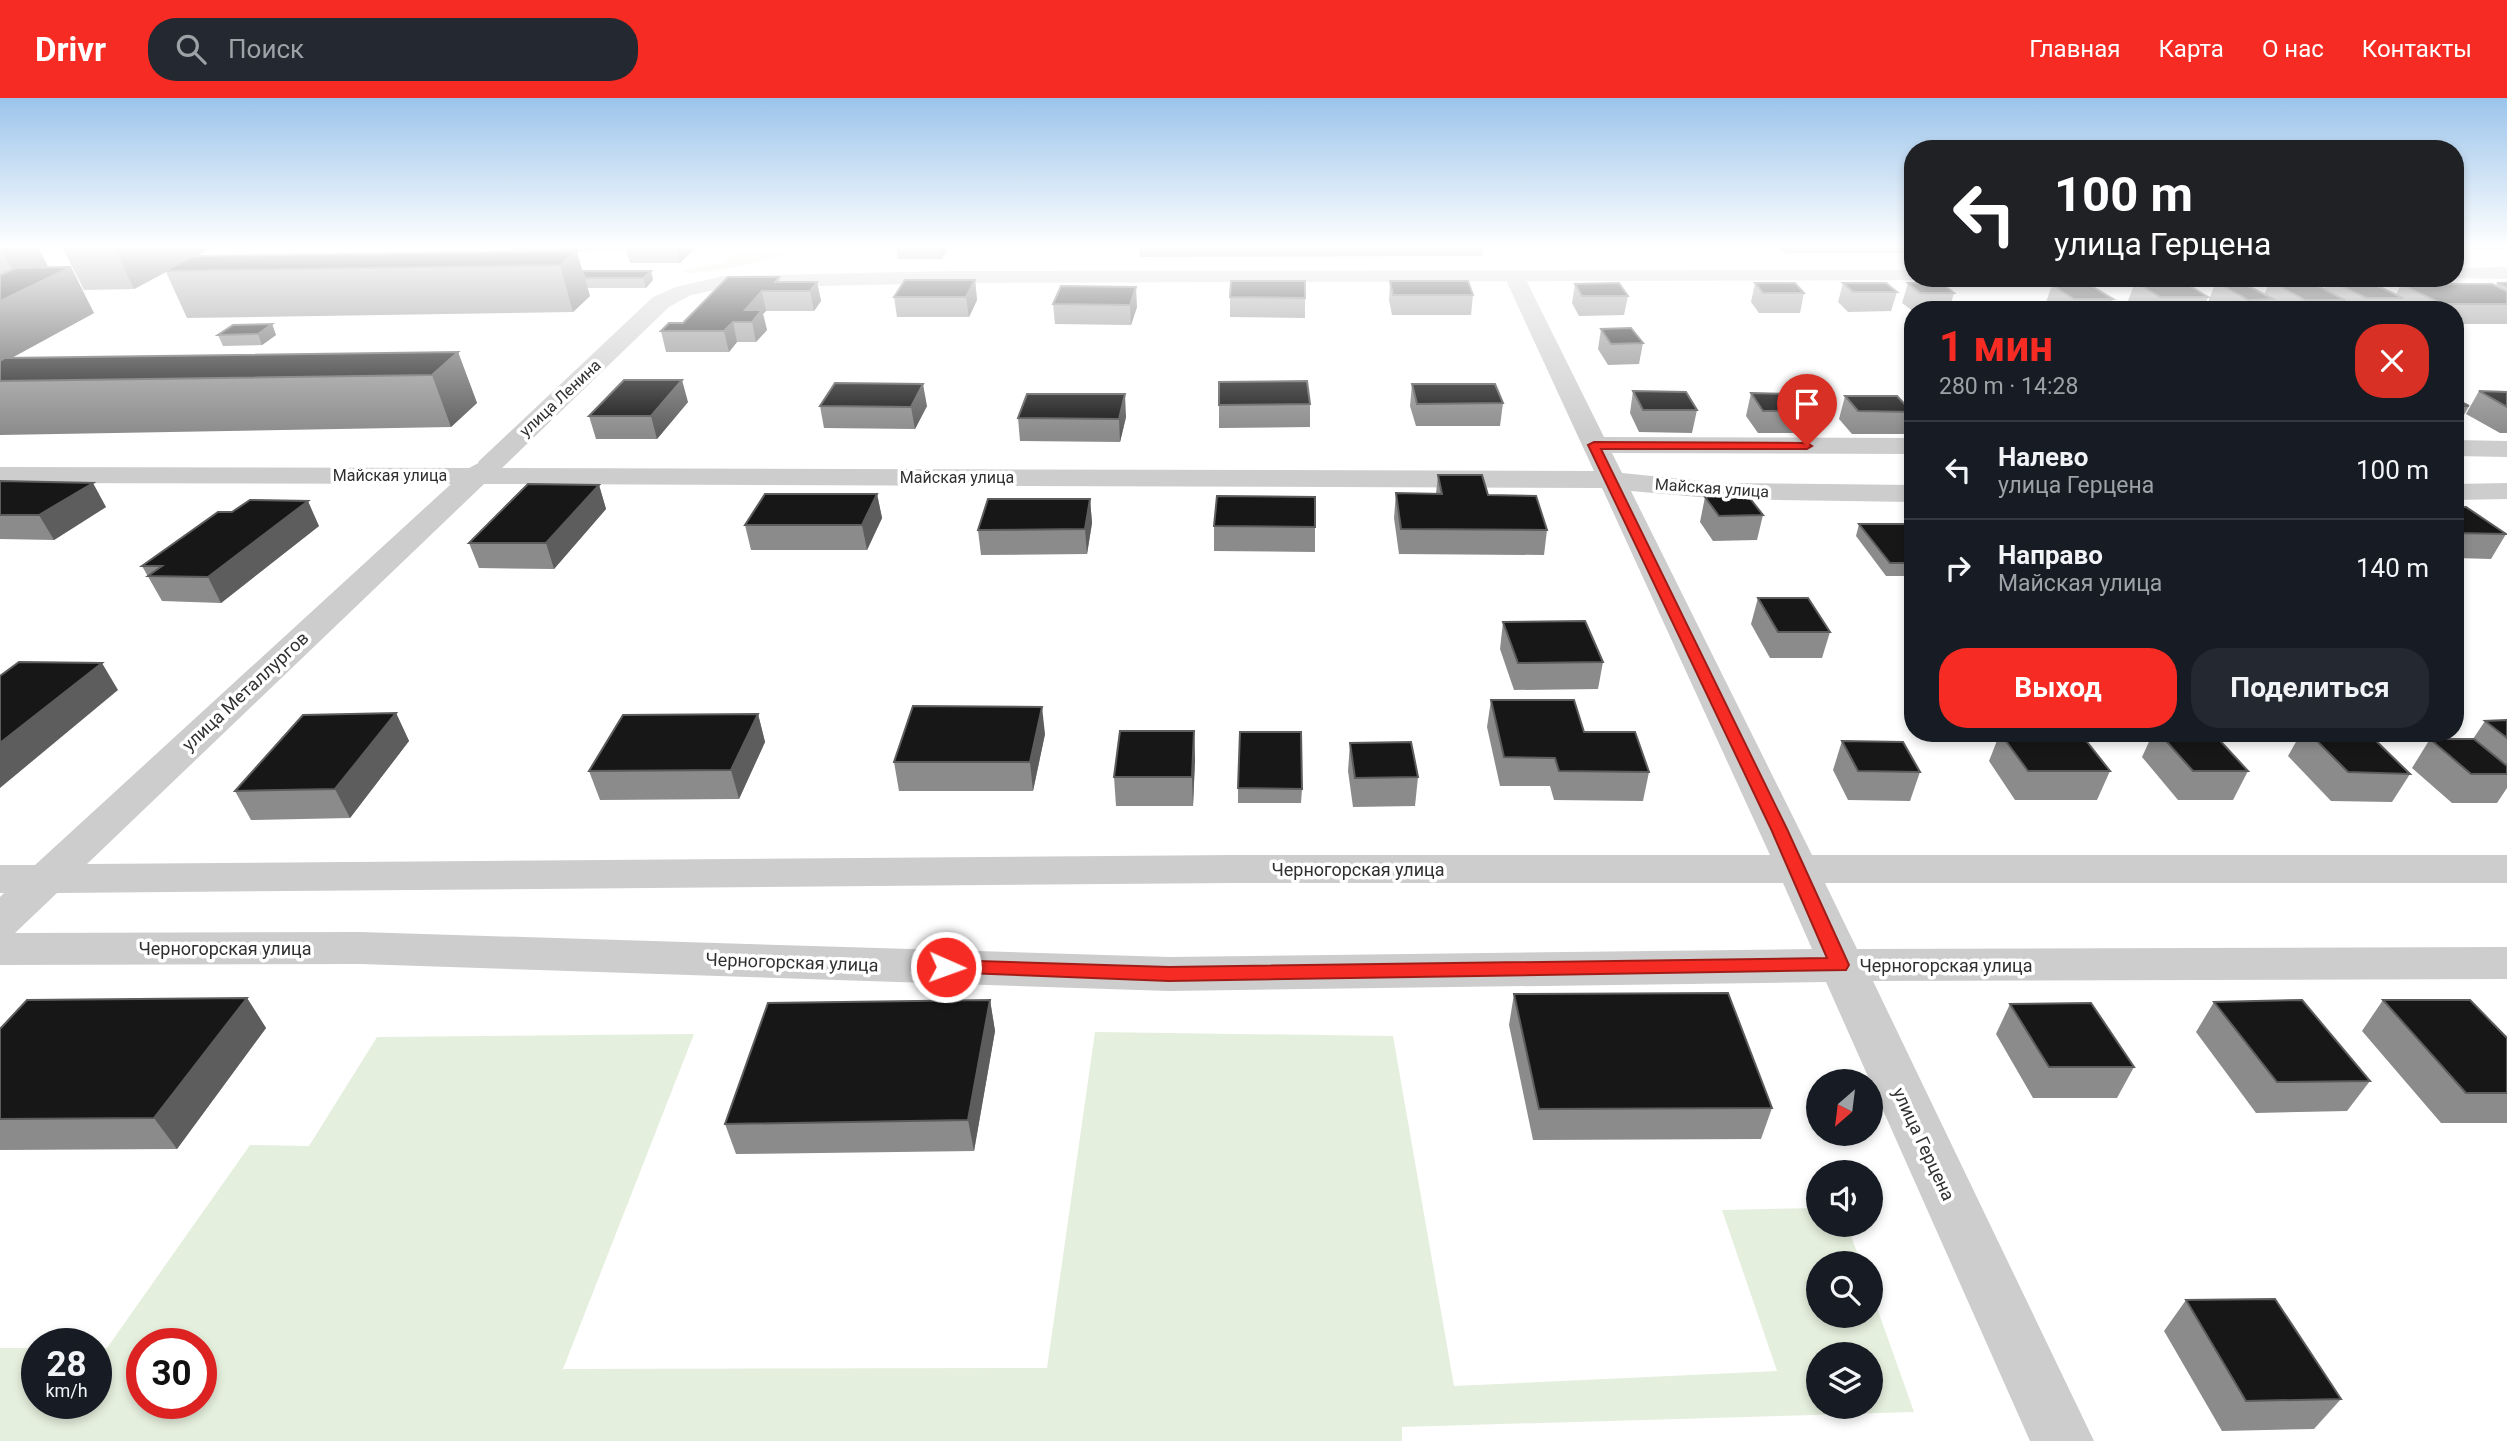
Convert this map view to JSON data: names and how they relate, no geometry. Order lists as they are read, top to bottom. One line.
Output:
{"streets":{"street":["улица Ленина","Майская улица","улица Металлургов","Черногорская улица","улица Герцена"]},"crossings":[["улица Ленина","Майская улица"],["улица Ленина","улица Металлургов"],["Майская улица","улица Металлургов"],["Майская улица","улица Герцена"],["улица Металлургов","Черногорская улица"],["Черногорская улица","улица Герцена"]],"north":"bottom left","page":{"header":"Drivr","search":"Поиск","nav":["Главная","Карта","О нас","Контакты"],"turn":["100 m","улица Герцена"],"heading":["1 мин","280 m · 14:28"],"list":[{"name":"Налево","note":"улица Герцена","value":"100 m"},{"name":"Направо","note":"Майская улица","value":"140 m"}],"buttons":["Выход","Поделиться"],"speed":"28 km/h","limit":"30"}}
